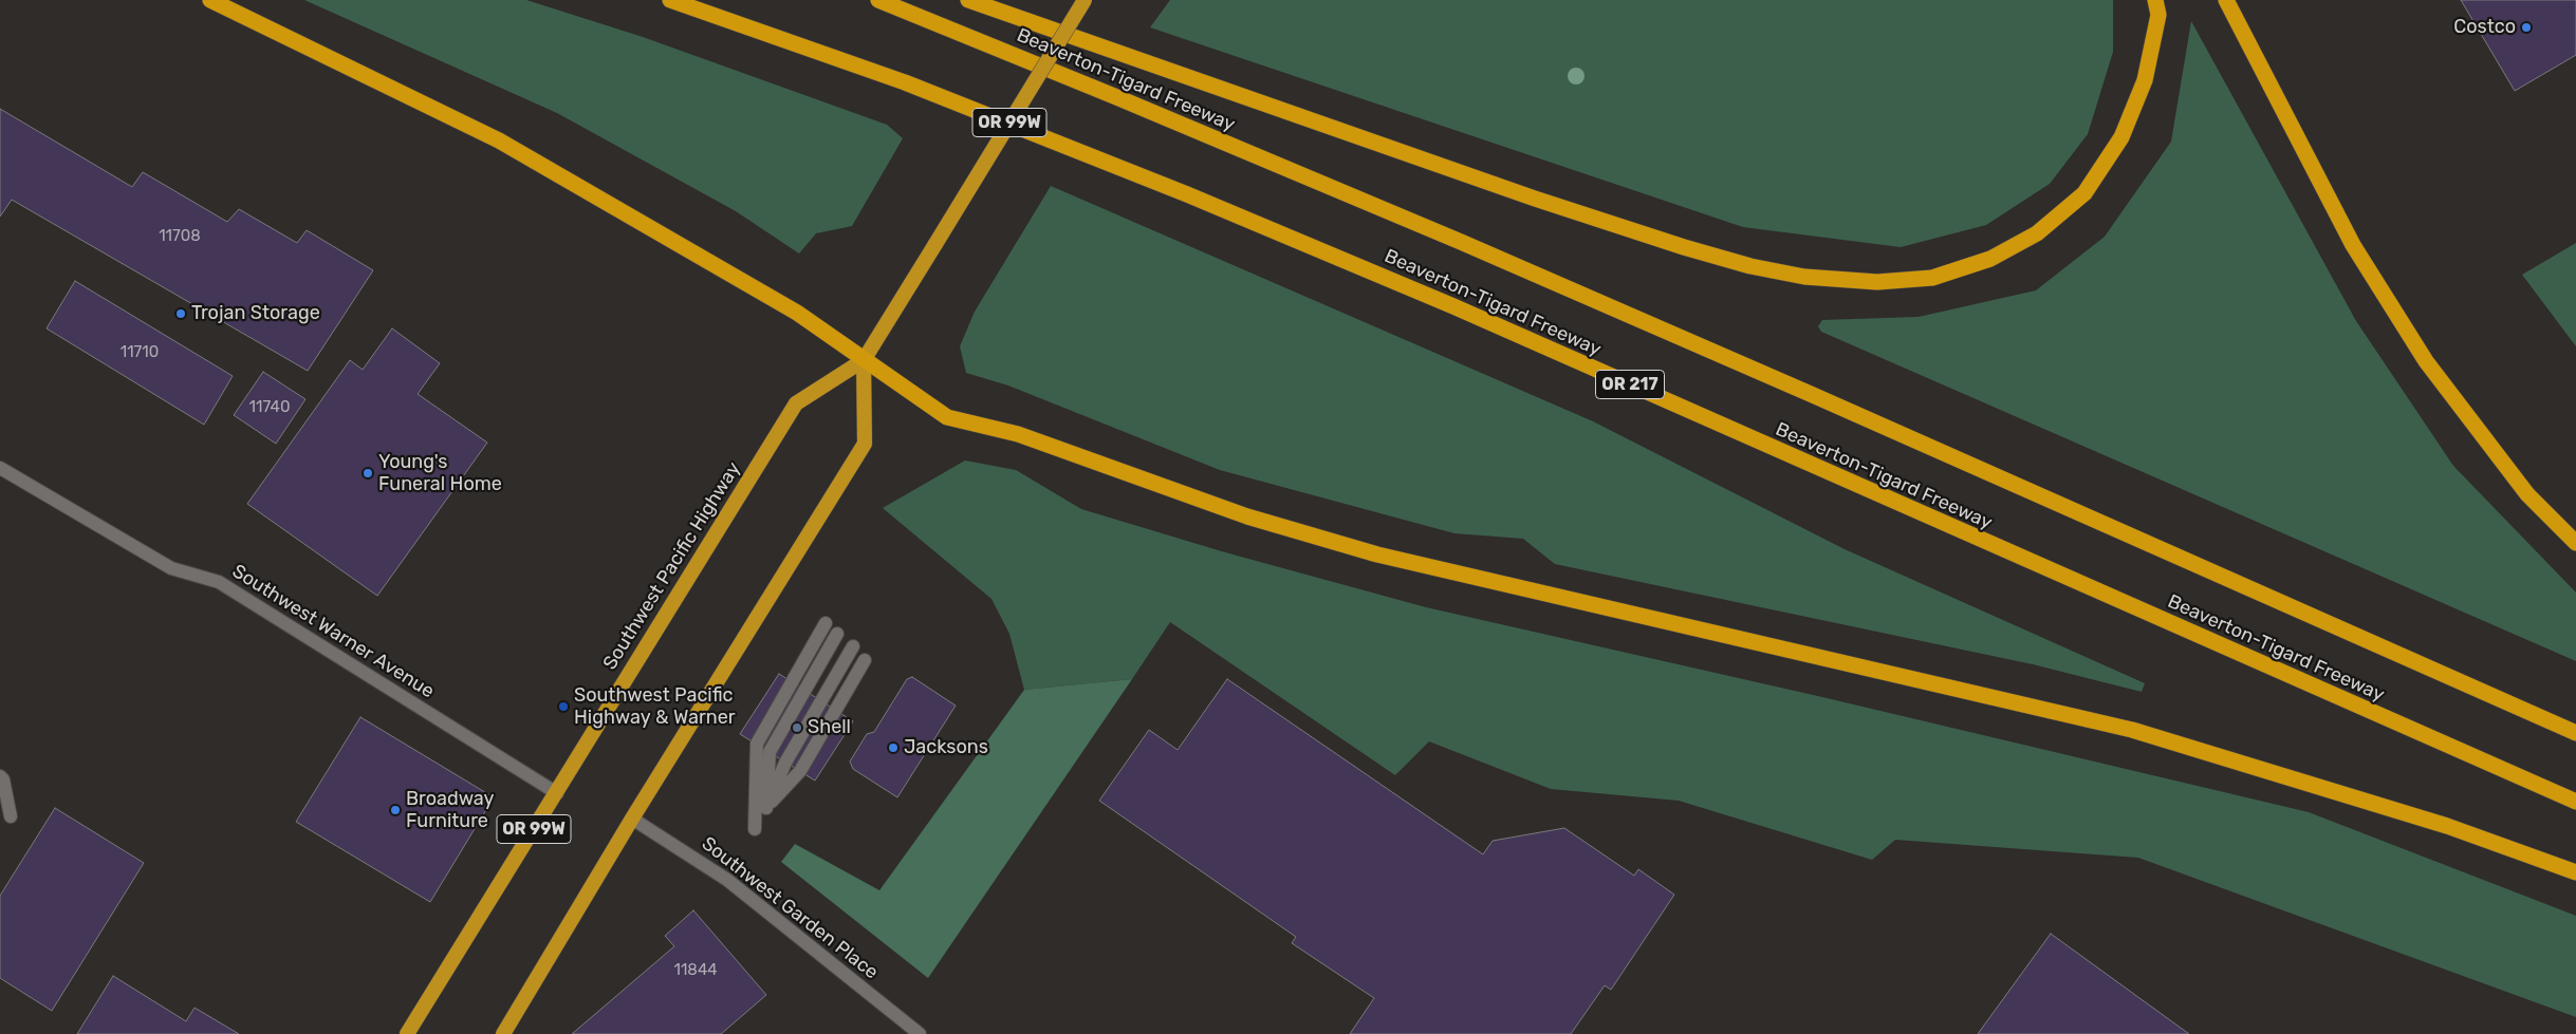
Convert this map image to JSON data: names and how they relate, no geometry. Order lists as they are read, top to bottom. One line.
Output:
{"streets":{"highway":["Beaverton-Tigard Freeway","OR 99W","OR 217","Southwest Pacific Highway"],"street":["Southwest Warner Avenue","Southwest Garden Place"]},"crossings":[["Southwest Pacific Highway","Southwest Warner Avenue"]],"places":["Costco","Trojan Storage","Young's Funeral Home","Southwest Pacific Highway & Warner","Shell","Jacksons","Broadway Furniture"],"house_numbers":["11708","11710","11740","11844"]}
